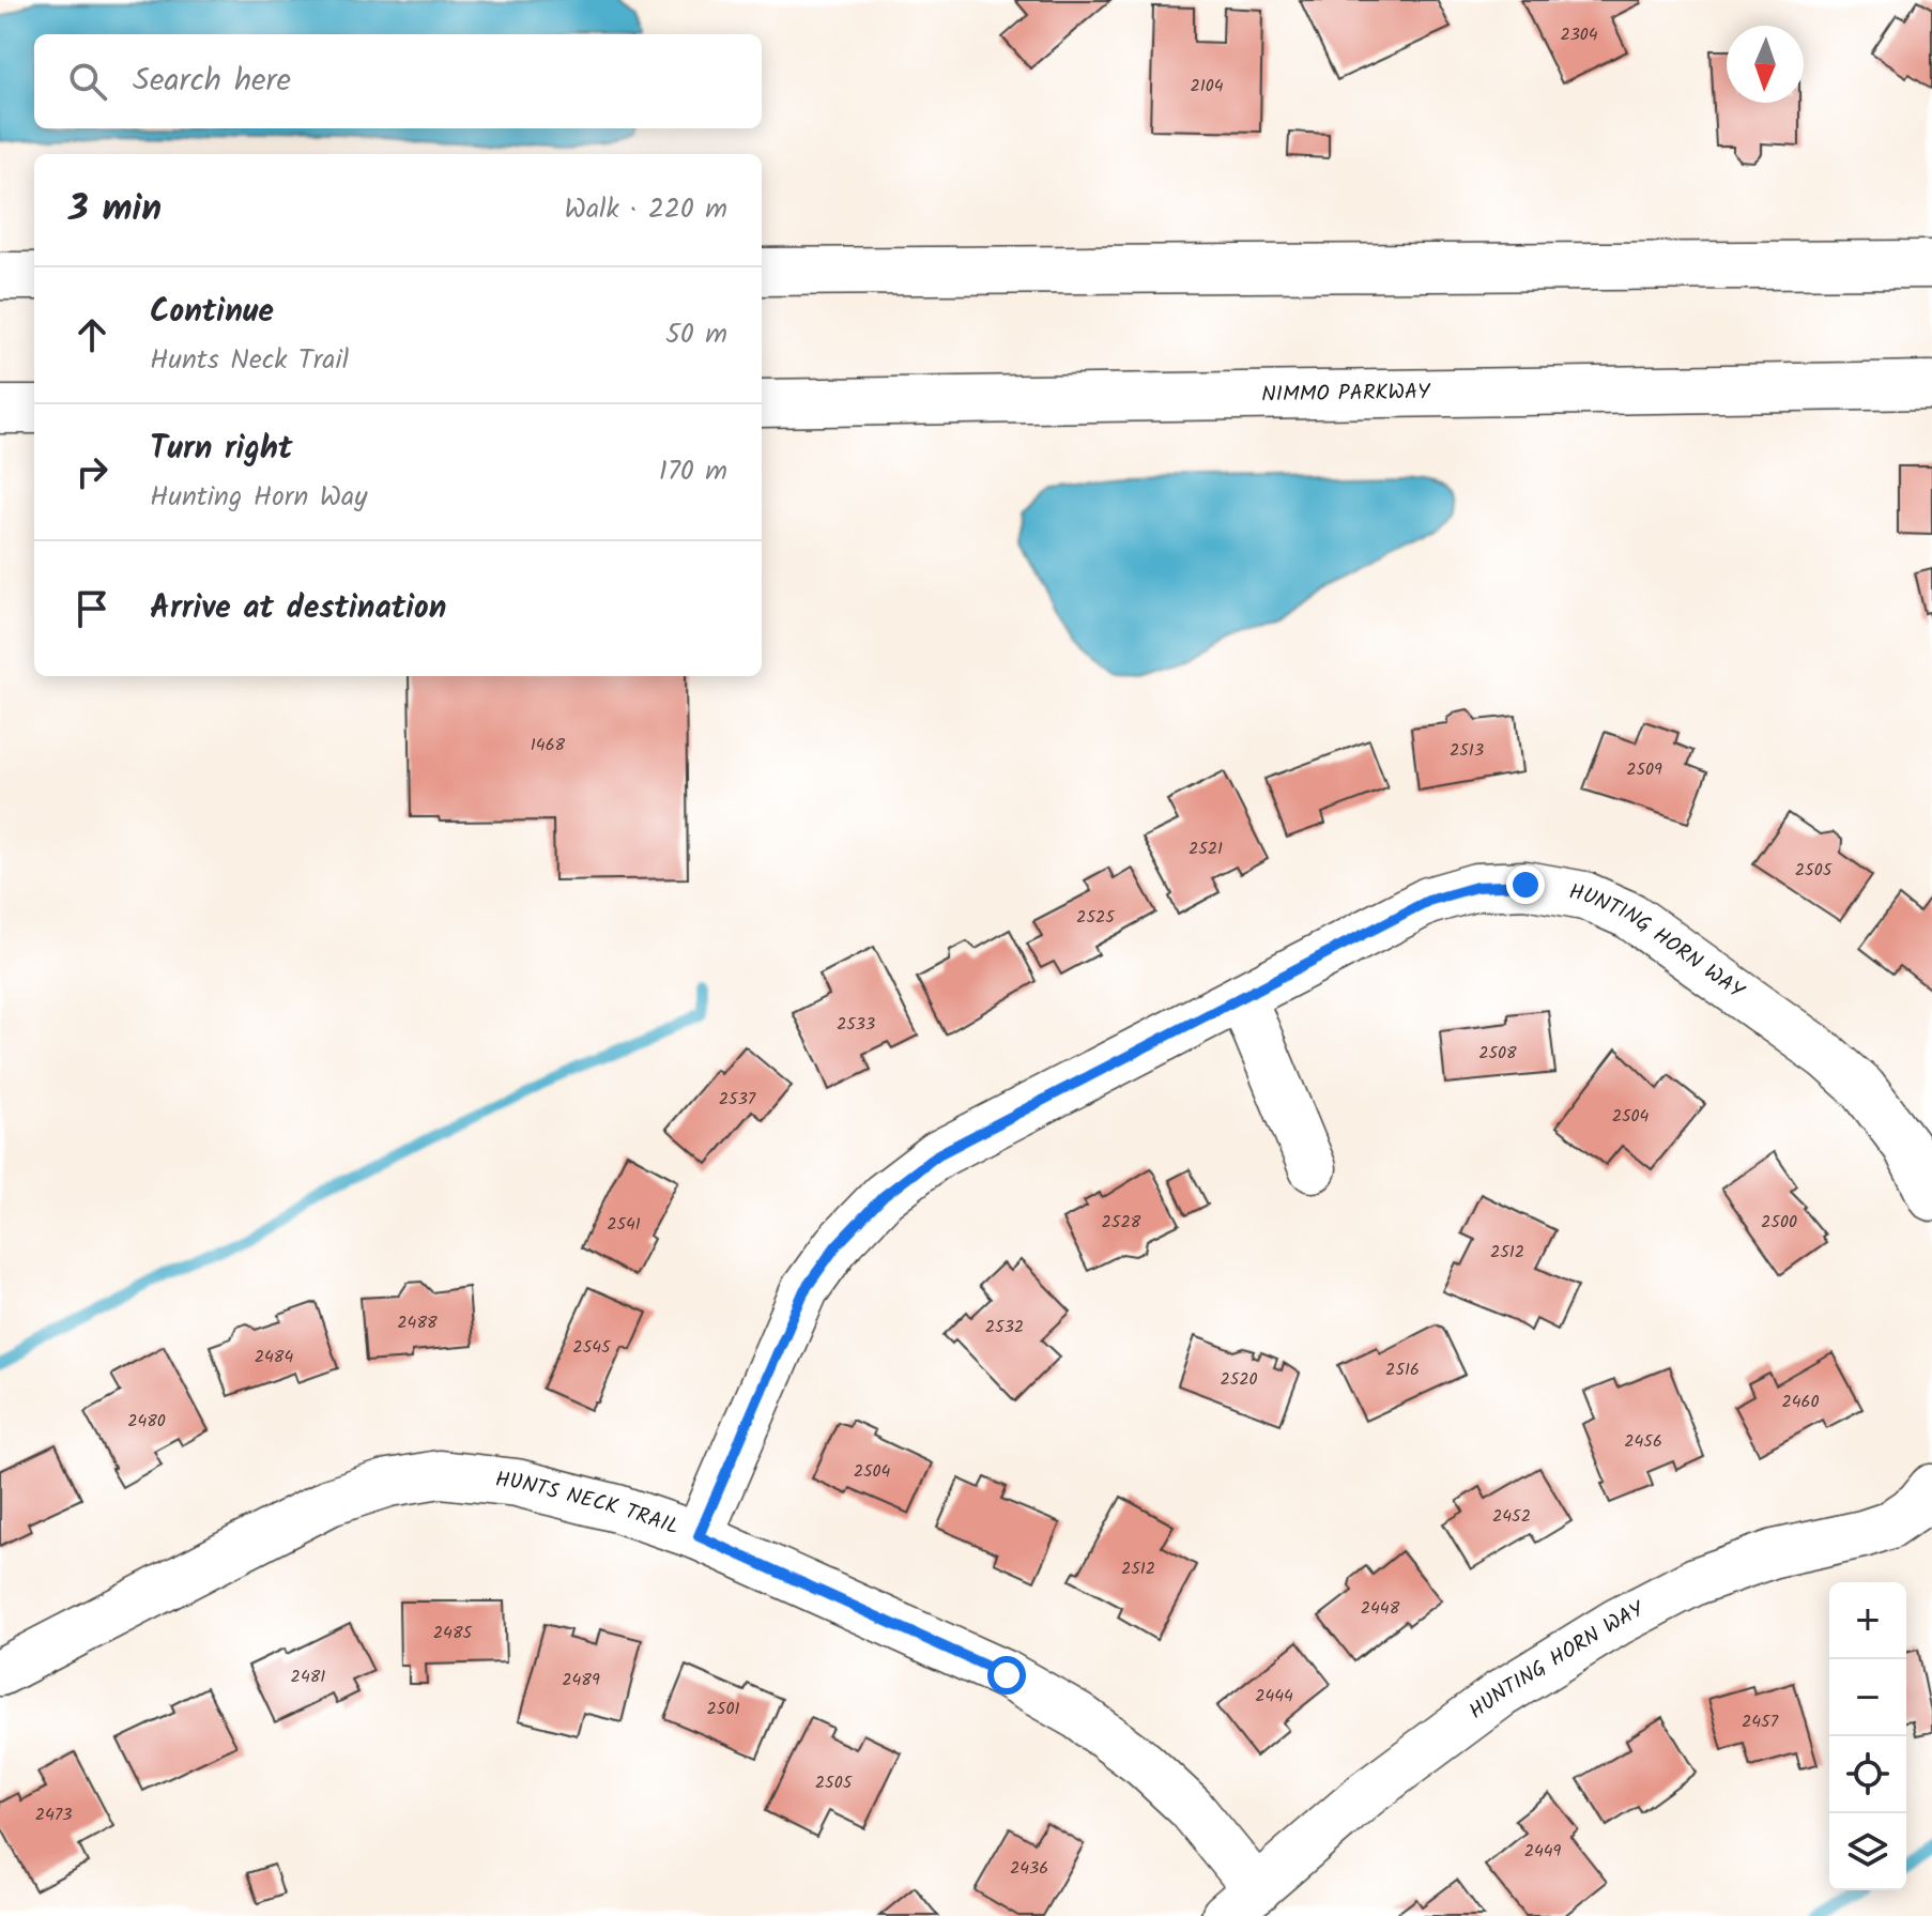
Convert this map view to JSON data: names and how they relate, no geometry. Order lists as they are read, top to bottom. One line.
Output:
{"streets":{"main road":["NIMMO PARKWAY","HUNTING HORN WAY","HUNTS NECK TRAIL"]},"crossings":[["HUNTING HORN WAY","HUNTS NECK TRAIL"]],"house_numbers":["2304","2104","1468","2513","2509","2521","2505","2525","2533","2508","2537","2504","2528","2500","2541","2512","2488","2532","2545","2484","2516","2520","2460","2480","2456","2504","2452","2512","2448","2485","2481","2489","2444","2501","2457","2505","2473","2449","2436"],"north":"bottom","page":{"search":"Search here","heading":["3 min","Walk · 220 m"],"list":[["Continue","Hunts Neck Trail","50 m"],["Turn right","Hunting Horn Way","170 m"],"Arrive at destination"],"map_buttons":["+","−"]}}
